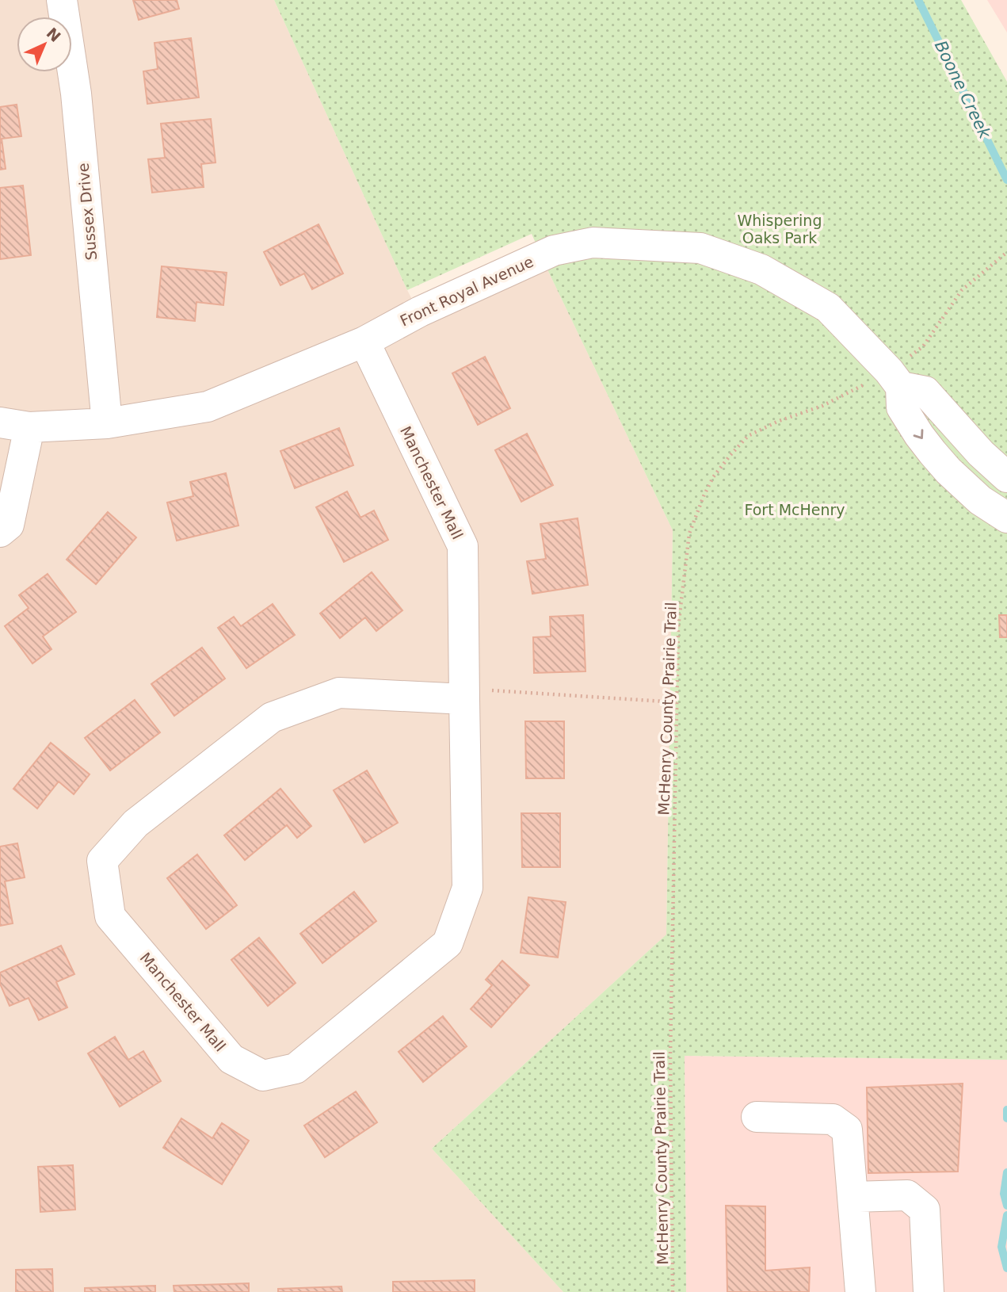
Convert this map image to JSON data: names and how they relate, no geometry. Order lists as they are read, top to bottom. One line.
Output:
{"streets":{"street":["Sussex Drive","Front Royal Avenue","Manchester Mall"],"path":["McHenry County Prairie Trail"]},"crossings":[["Sussex Drive","Front Royal Avenue"],["Front Royal Avenue","Manchester Mall"],["Front Royal Avenue","McHenry County Prairie Trail"]],"water":["Boone Creek"],"parks":["Whispering Oaks Park","Fort McHenry"],"north":"top right"}
